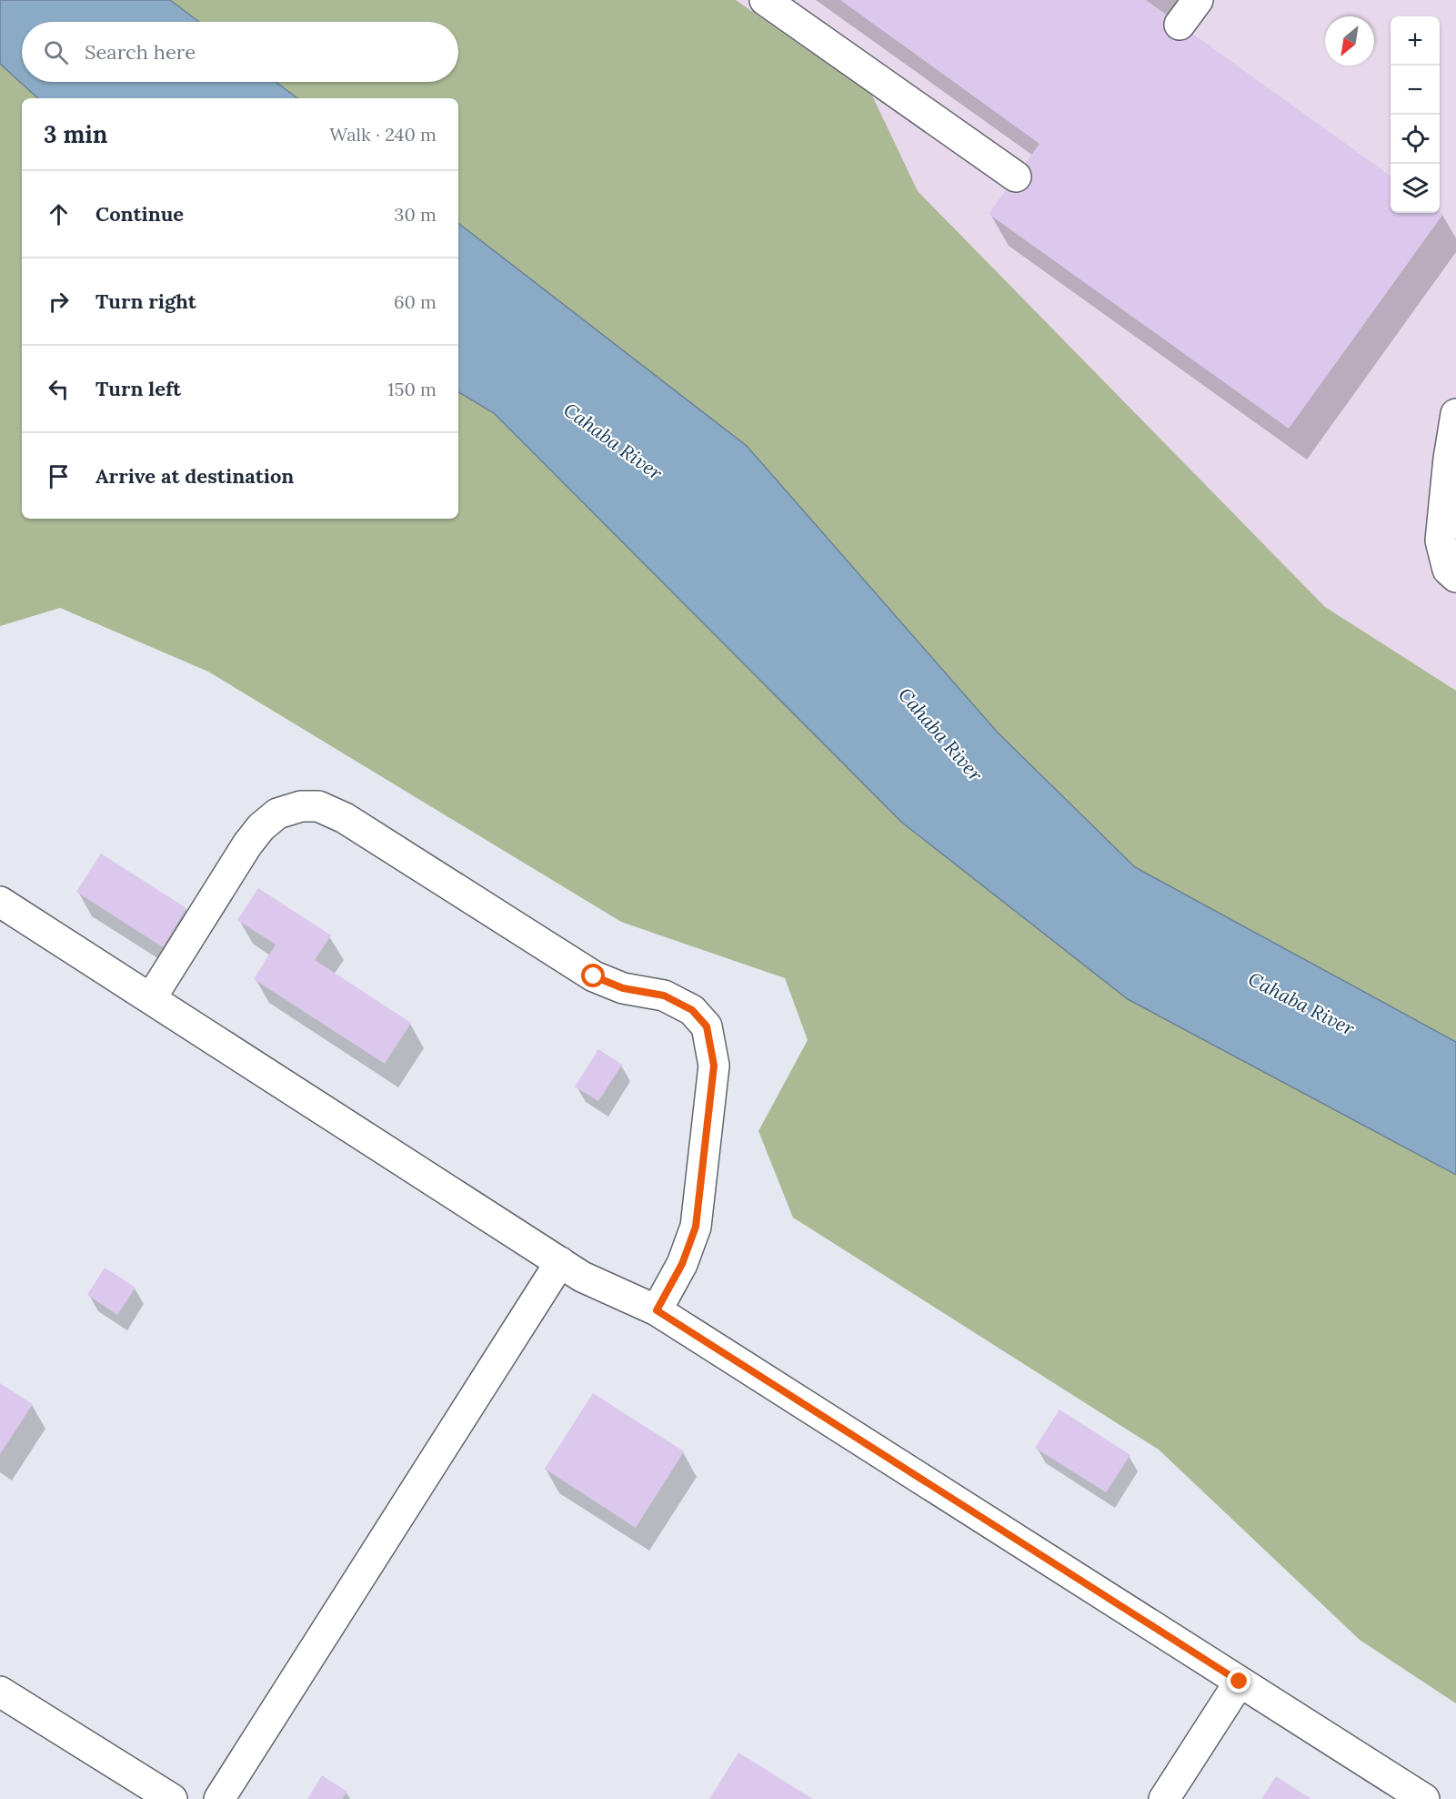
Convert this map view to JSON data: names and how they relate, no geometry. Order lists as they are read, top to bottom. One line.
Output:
{"water":["Cahaba River"],"north":"bottom left","page":{"map_buttons":["+","−"],"search":"Search here","heading":["3 min","Walk · 240 m"],"list":[["Continue","30 m"],["Turn right","60 m"],["Turn left","150 m"],"Arrive at destination"]}}
